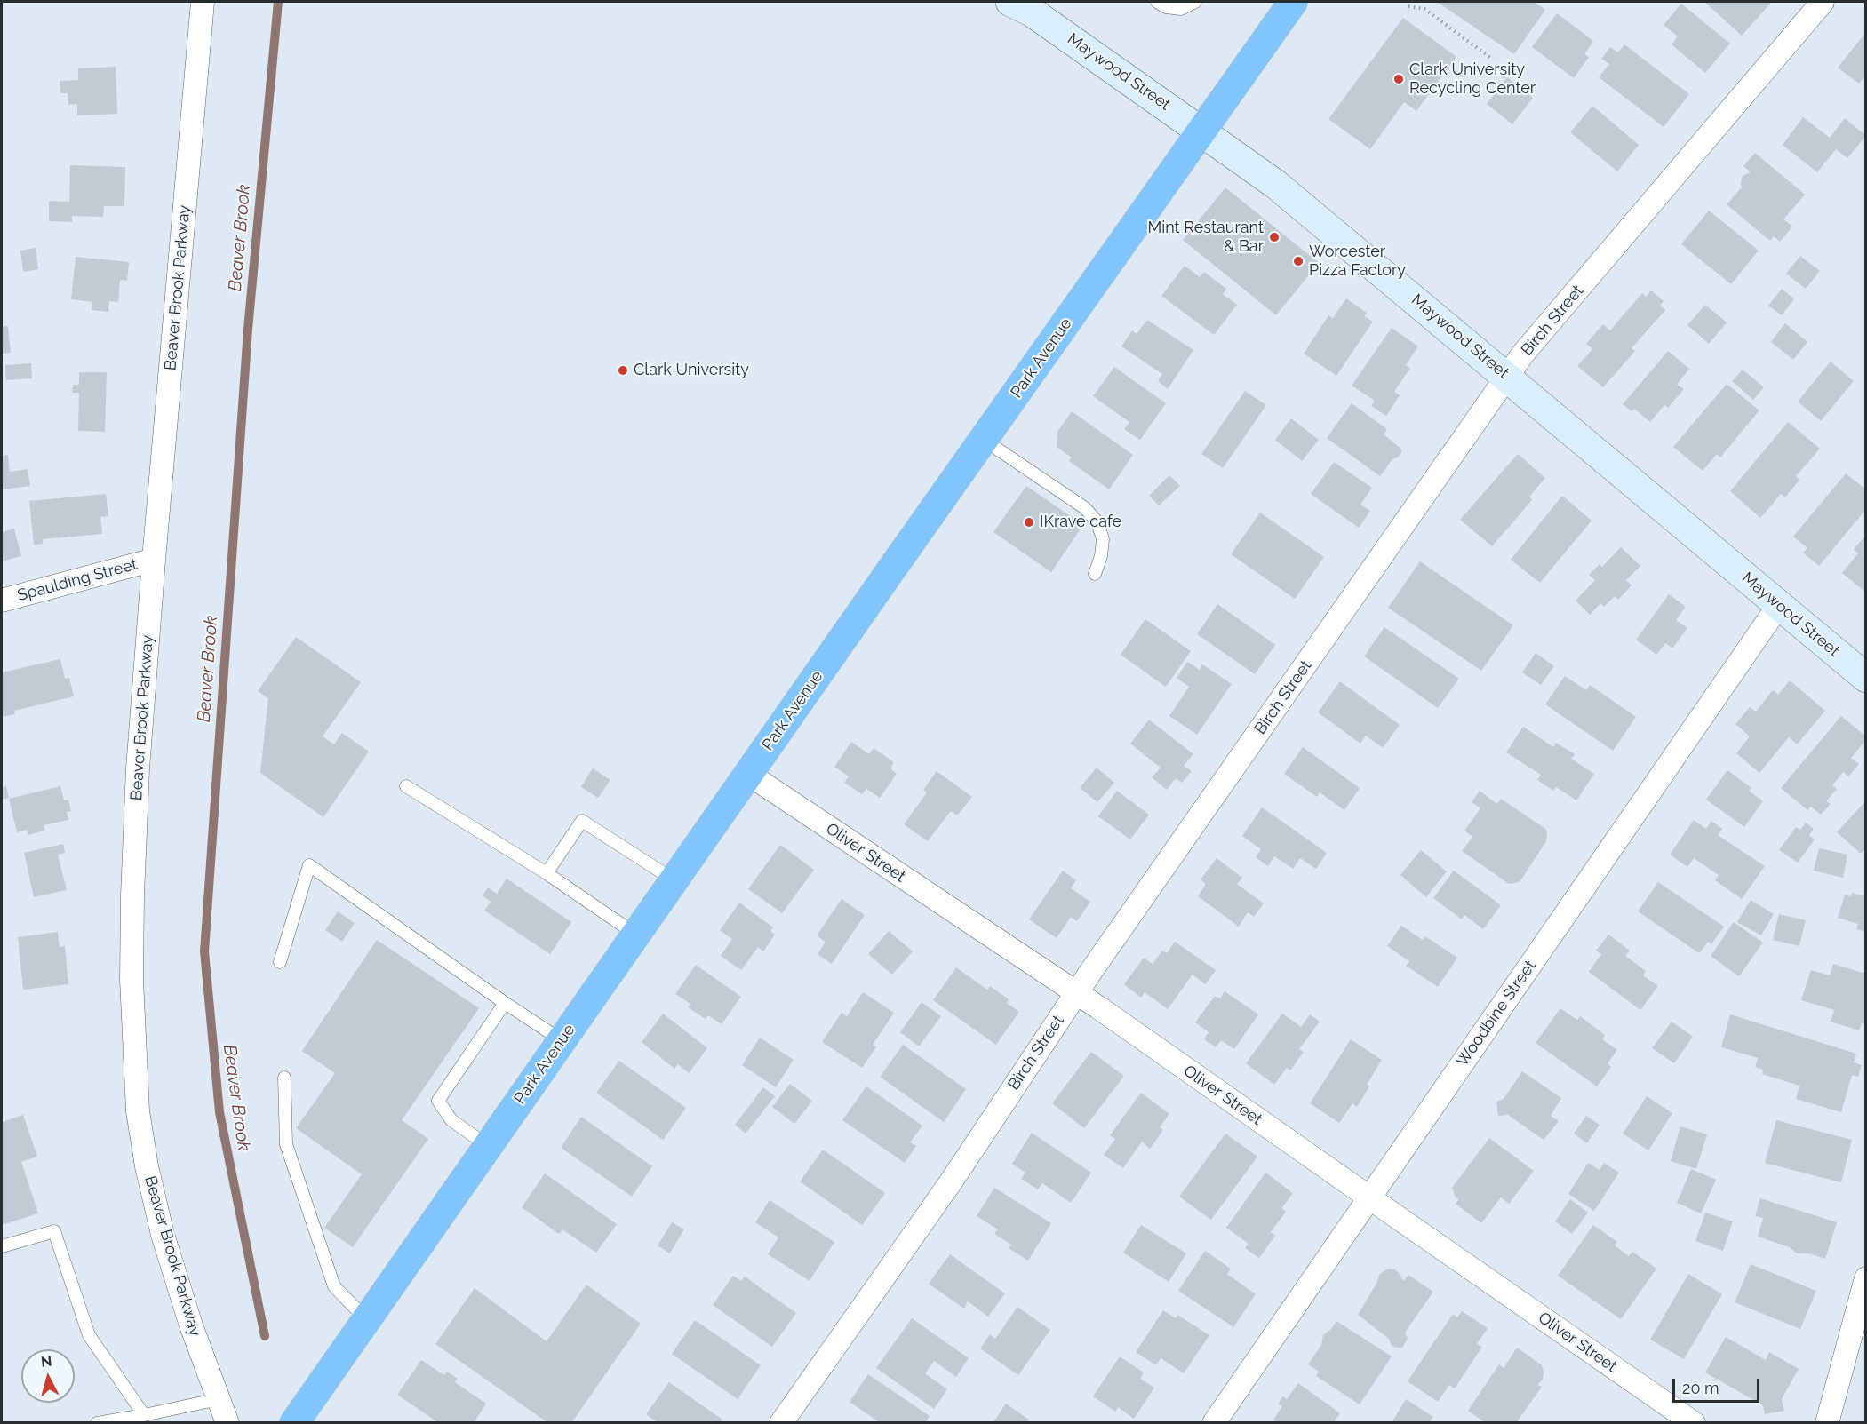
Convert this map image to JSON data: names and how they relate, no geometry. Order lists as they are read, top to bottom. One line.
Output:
{"streets":{"highway":["Park Avenue"],"street":["Maywood Street","Beaver Brook Parkway","Birch Street","Spaulding Street","Oliver Street","Woodbine Street"]},"crossings":[["Maywood Street","Birch Street"],["Maywood Street","Park Avenue"],["Maywood Street","Woodbine Street"],["Beaver Brook Parkway","Spaulding Street"],["Birch Street","Oliver Street"],["Park Avenue","Oliver Street"],["Oliver Street","Woodbine Street"]],"water":["Beaver Brook"],"places":["Clark University Recycling Center","Mint Restaurant & Bar","Worcester Pizza Factory","Clark University","IKrave cafe"],"scale_bar":"20 m","north":"top"}
